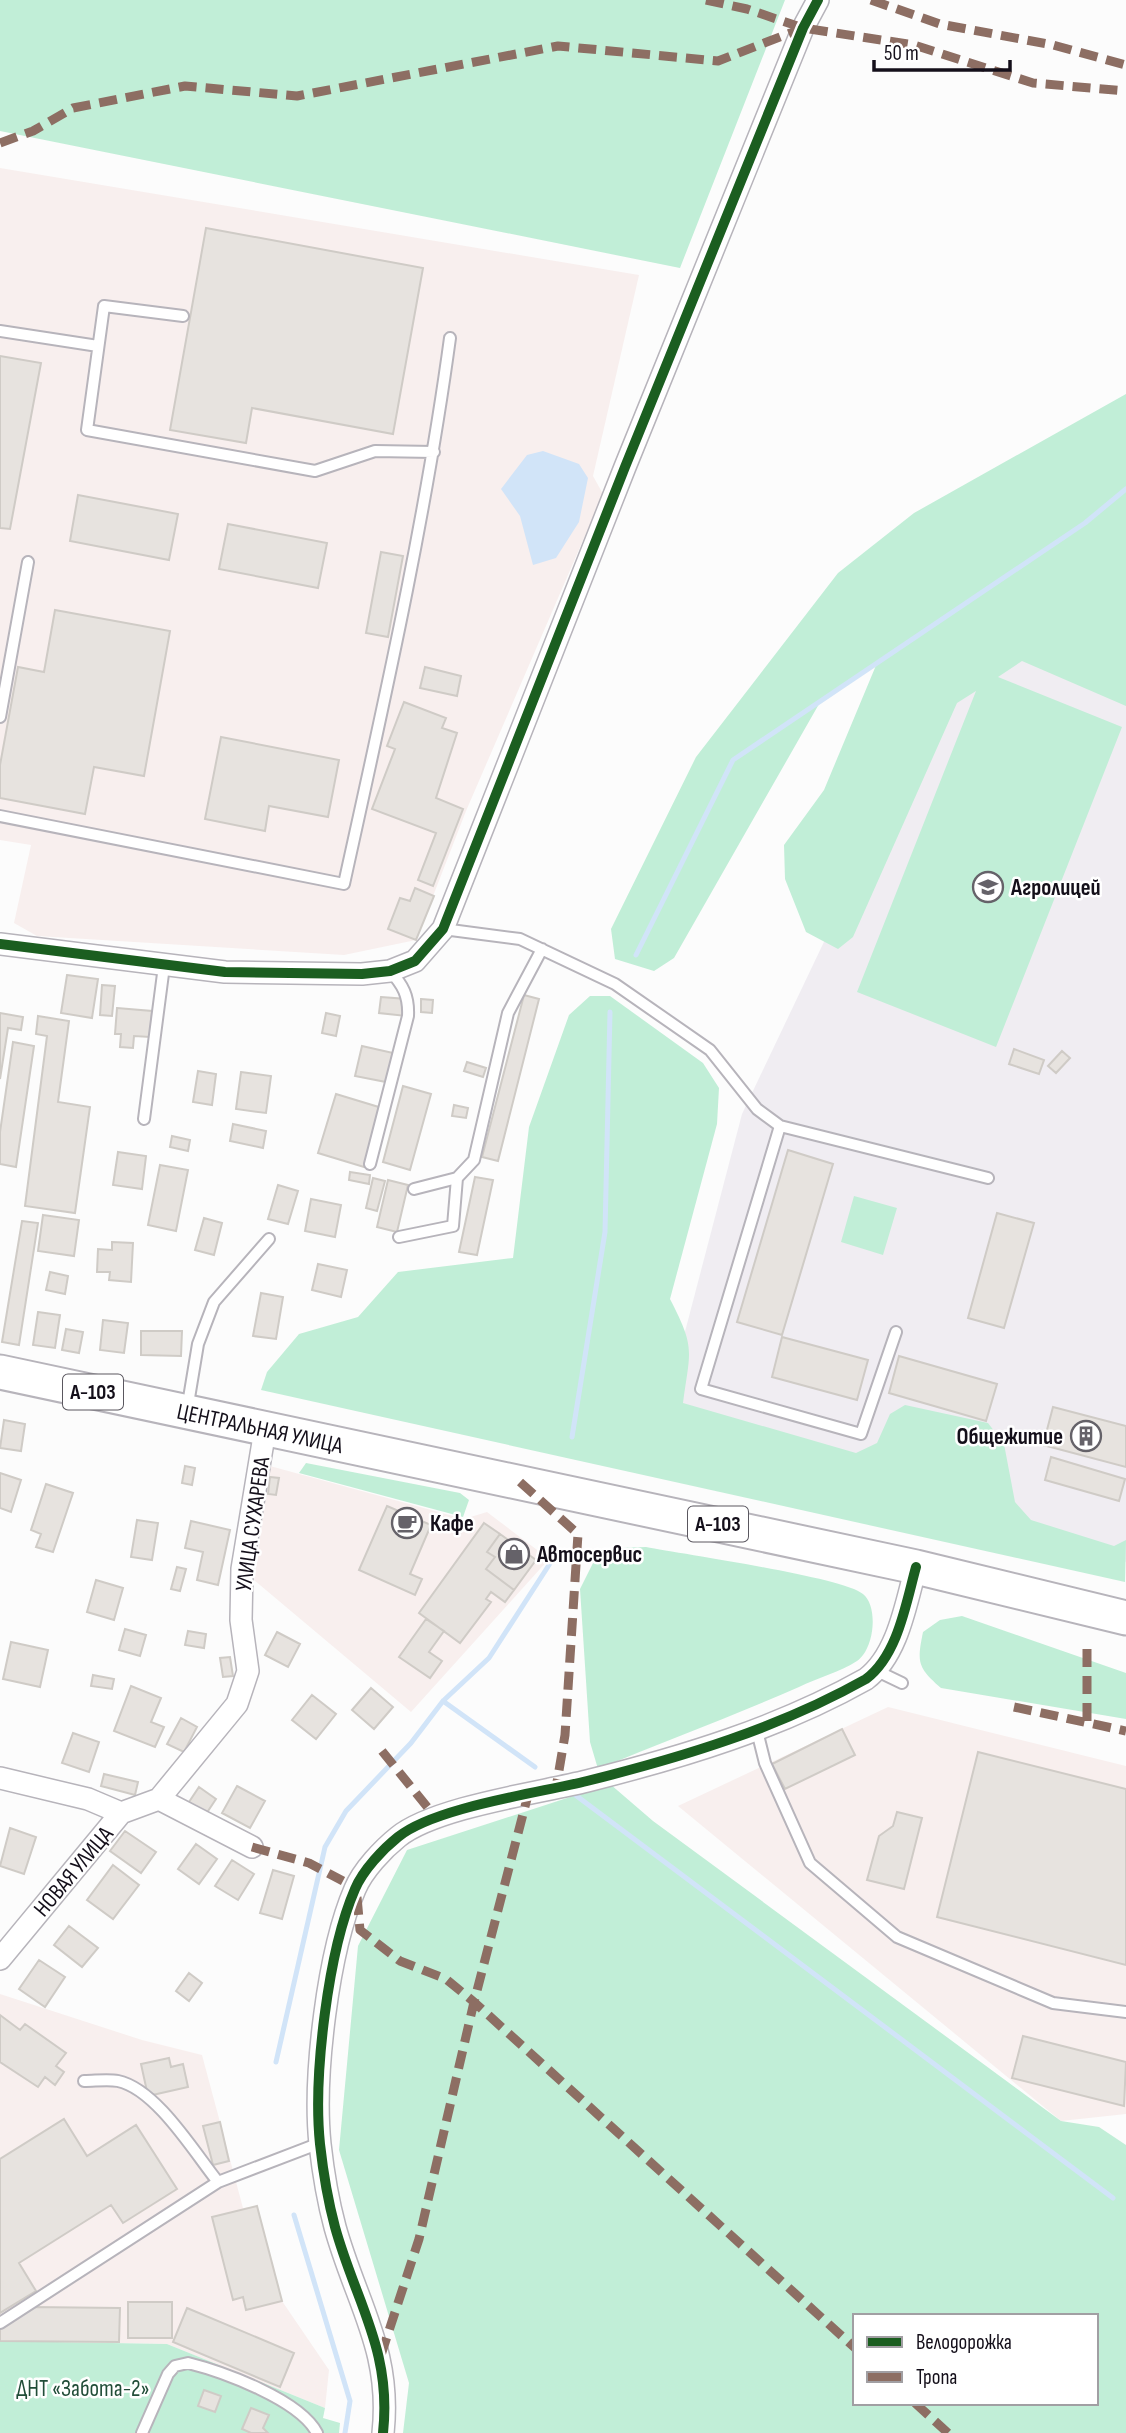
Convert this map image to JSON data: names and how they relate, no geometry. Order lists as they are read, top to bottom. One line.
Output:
{"streets":{"main road":["А-103","ЦЕНТРАЛЬНАЯ УЛИЦА"],"street":["УЛИЦА СУХАРЕВА","НОВАЯ УЛИЦА"]},"crossings":[["А-103","ЦЕНТРАЛЬНАЯ УЛИЦА"],["ЦЕНТРАЛЬНАЯ УЛИЦА","УЛИЦА СУХАРЕВА"],["УЛИЦА СУХАРЕВА","НОВАЯ УЛИЦА"]],"parks":["ДНТ «Забота-2»"],"places":{"school or university":["Агролицей"],"building":["Общежитие"],"cafe":["Кафе"],"shop":["Автосервис"]},"legend":["Велодорожка","Тропа"],"scale_bar":"50 m"}
